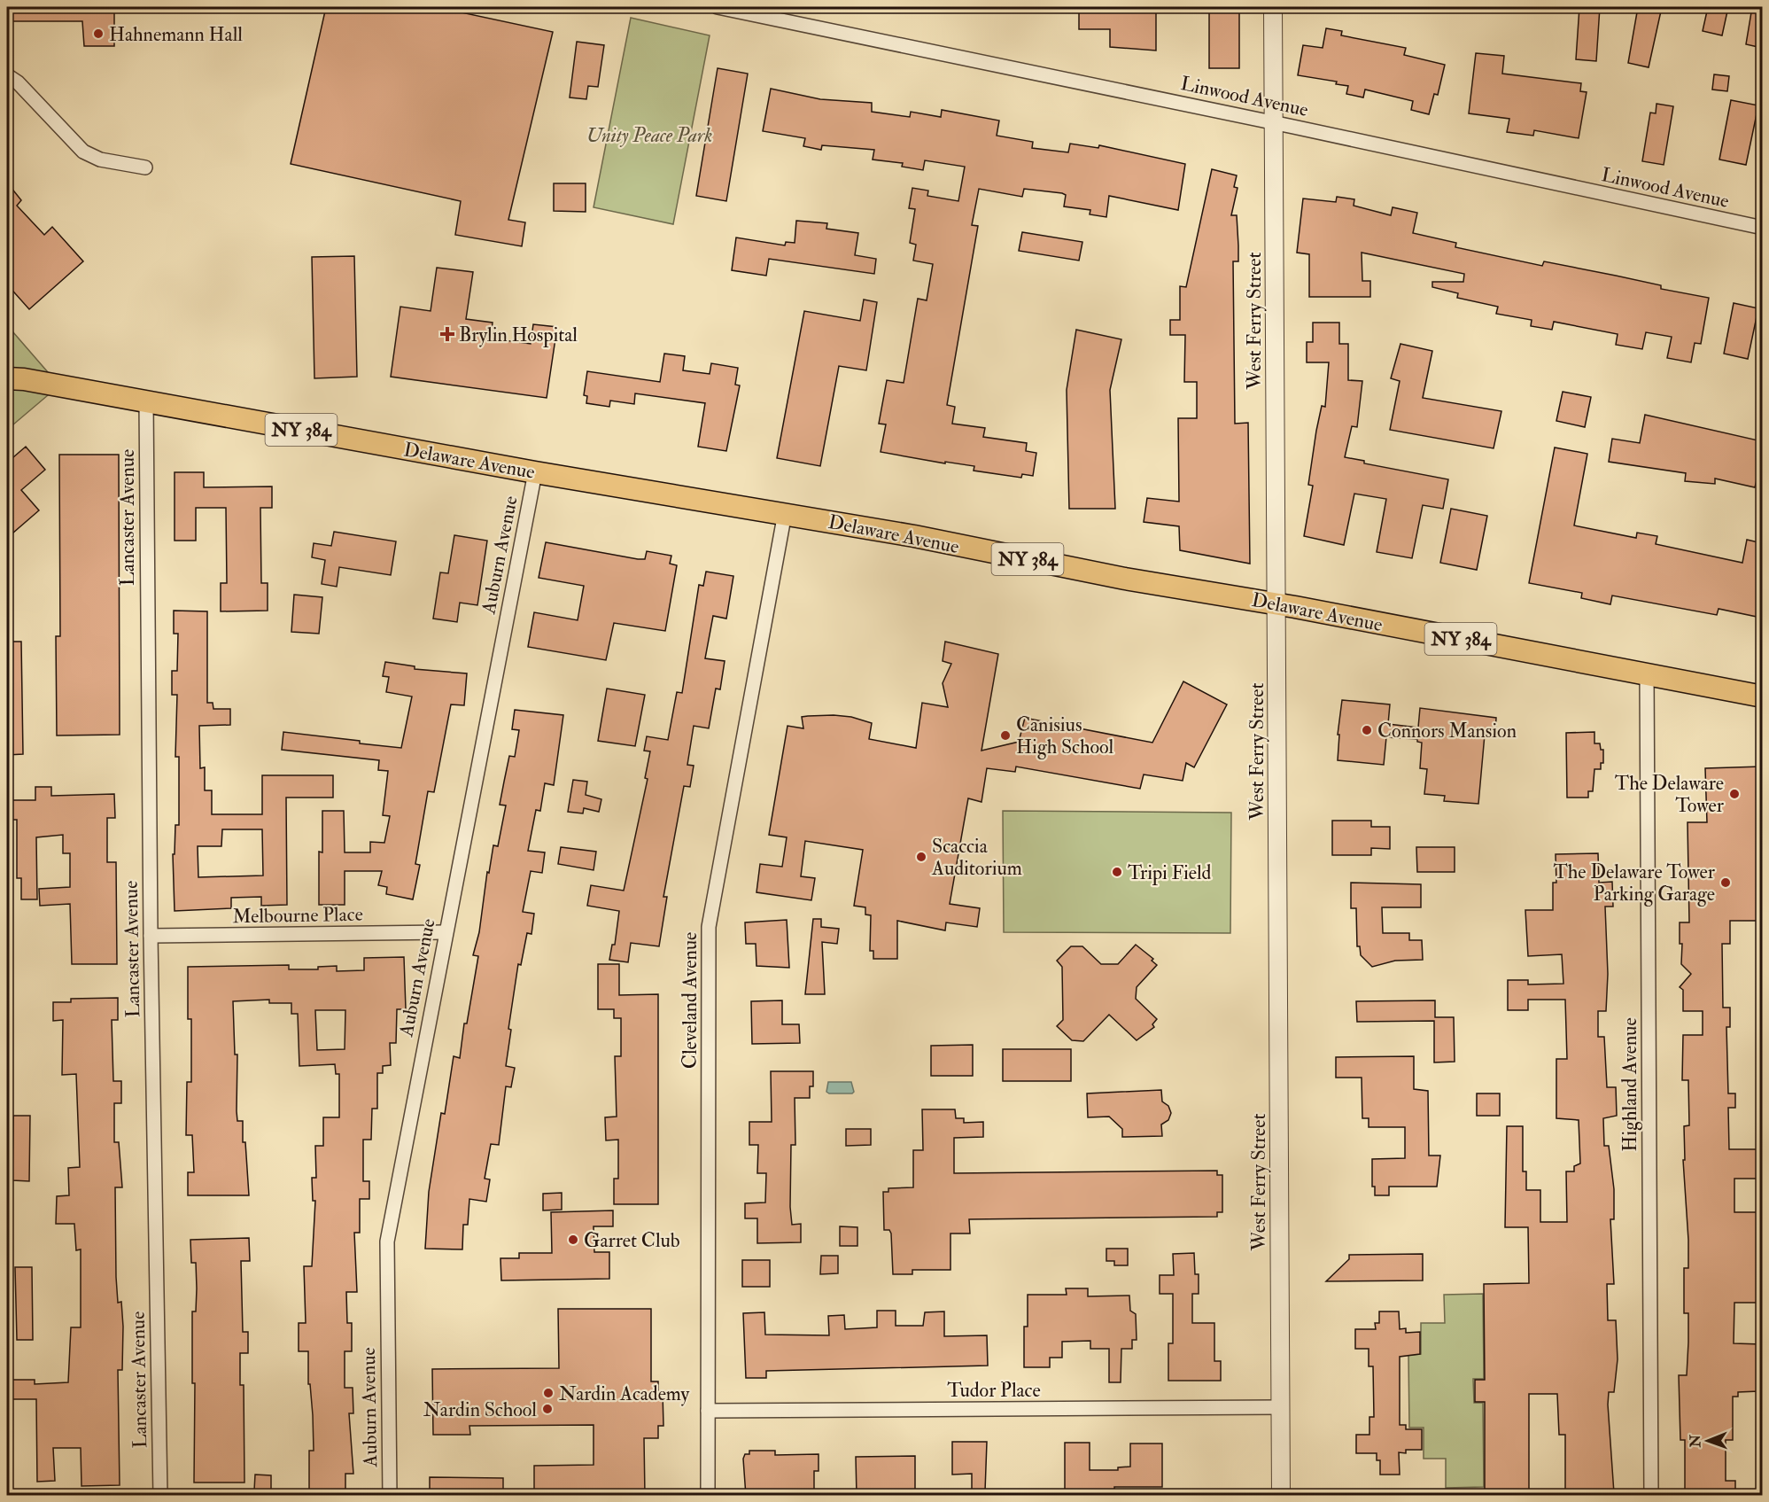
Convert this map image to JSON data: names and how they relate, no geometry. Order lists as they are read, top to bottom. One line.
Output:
{"streets":{"main road":["NY 384","Delaware Avenue"],"street":["Linwood Avenue","West Ferry Street","Lancaster Avenue","Auburn Avenue","Melbourne Place","Cleveland Avenue","Highland Avenue","Tudor Place"]},"crossings":[["Linwood Avenue","West Ferry Street"],["West Ferry Street","Delaware Avenue"],["West Ferry Street","Tudor Place"],["Delaware Avenue","Lancaster Avenue"],["Delaware Avenue","Auburn Avenue"],["Delaware Avenue","Cleveland Avenue"],["Delaware Avenue","Highland Avenue"],["Lancaster Avenue","Melbourne Place"],["Auburn Avenue","Melbourne Place"],["Cleveland Avenue","Tudor Place"]],"parks":["Unity Peace Park"],"places":{"other":["Hahnemann Hall","Connors Mansion","Canisius High School","The Delaware Tower","Scaccia Auditorium","Tripi Field","The Delaware Tower Parking Garage","Garret Club","Nardin Academy","Nardin School"],"health":["Brylin Hospital"]},"north":"left"}
